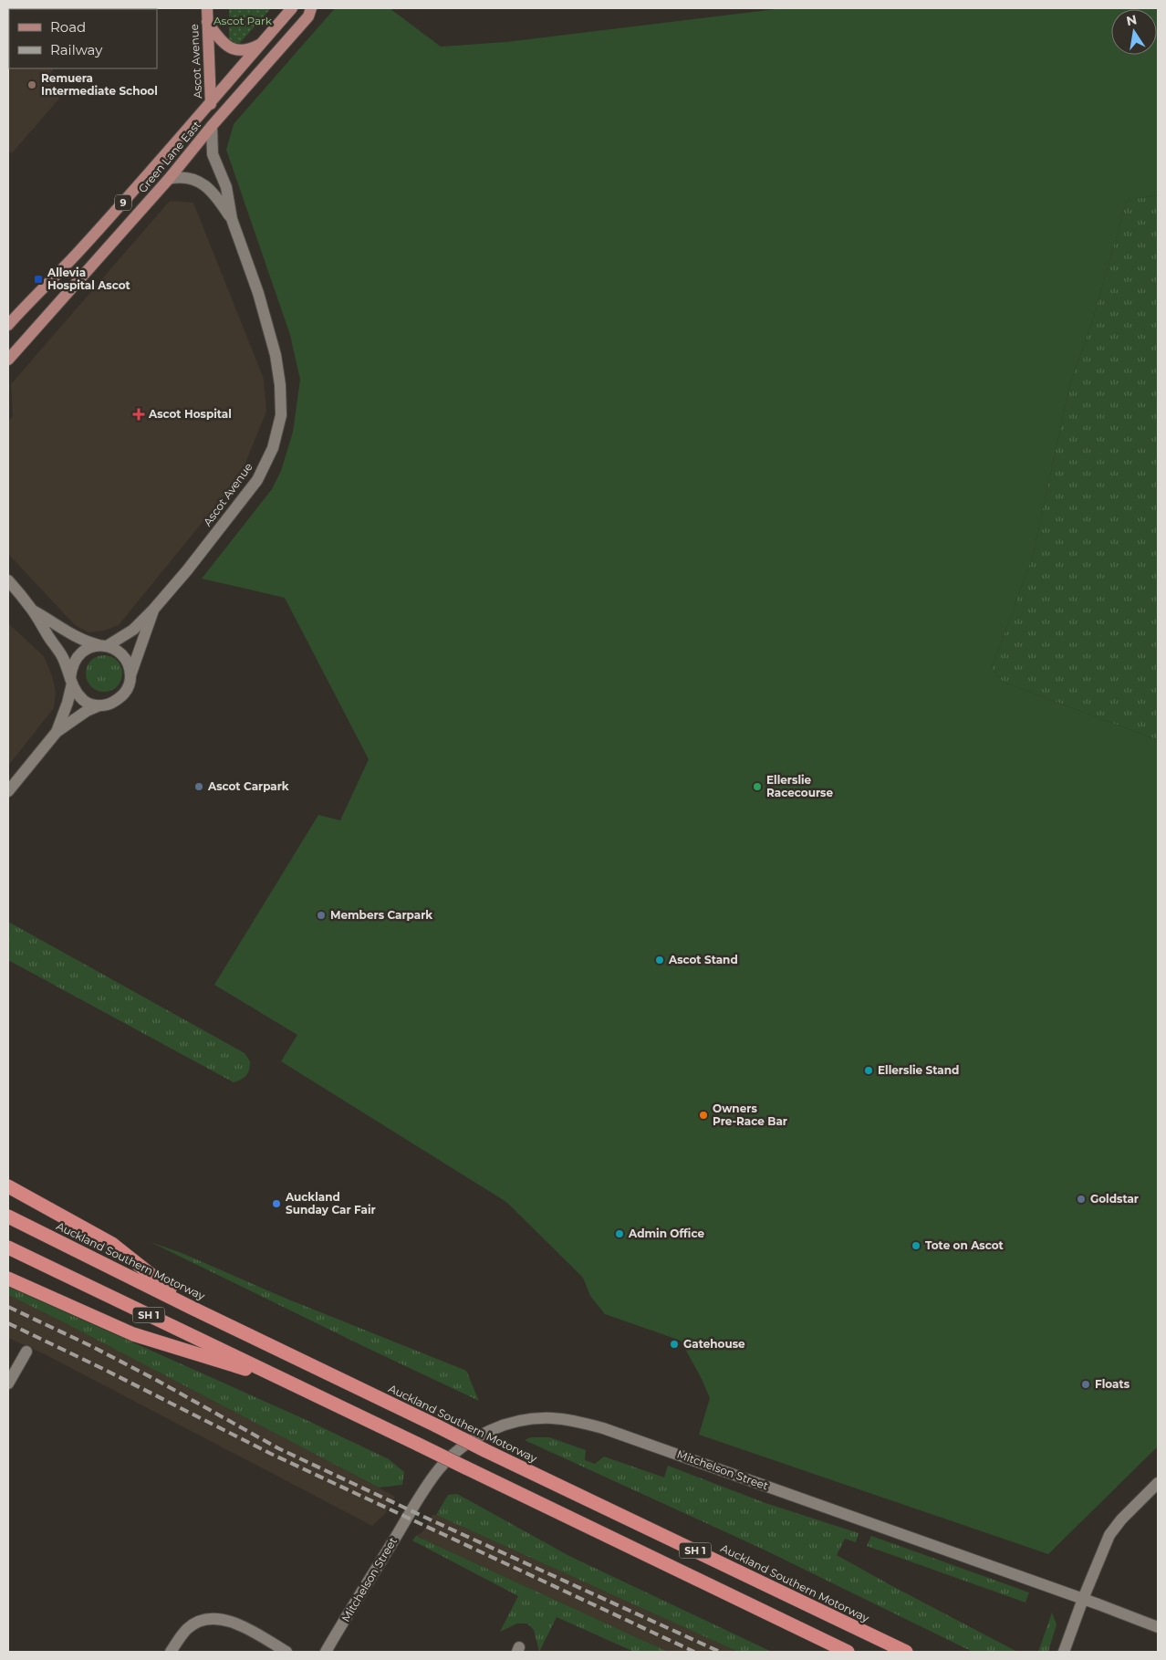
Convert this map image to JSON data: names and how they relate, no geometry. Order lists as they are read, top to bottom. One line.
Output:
{"streets":{"highway":["Auckland Southern Motorway","SH 1"],"main road":["Ascot Avenue","Green Lane East","9"],"street":["Mitchelson Street"]},"crossings":[["Ascot Avenue","Green Lane East"]],"parks":["Ascot Park"],"places":{"other":["Remuera Intermediate School","Ascot Carpark","Ellerslie Racecourse","Members Carpark","Ascot Stand","Ellerslie Stand","Owners Pre-Race Bar","Goldstar","Auckland Sunday Car Fair","Admin Office","Tote on Ascot","Gatehouse","Floats"],"transit":["Allevia Hospital Ascot"],"health":["Ascot Hospital"]},"legend":["Road","Railway"],"north":"top"}
